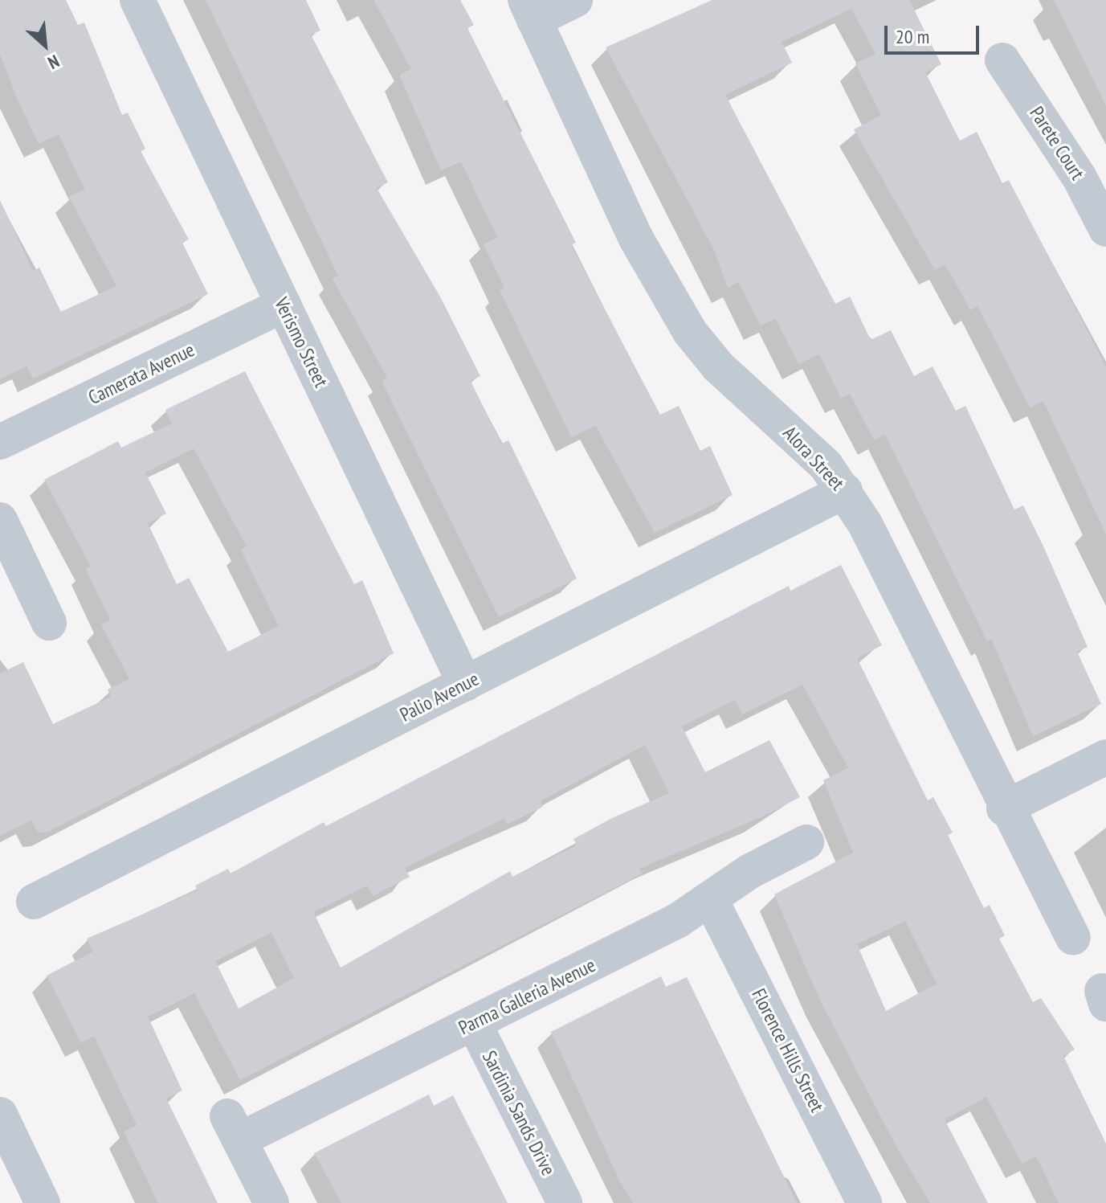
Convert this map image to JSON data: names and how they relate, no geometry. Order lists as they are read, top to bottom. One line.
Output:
{"streets":{"street":["Parete Court","Verismo Street","Camerata Avenue","Alora Street","Palio Avenue","Parma Galleria Avenue","Florence Hills Street","Sardinia Sands Drive"]},"crossings":[["Verismo Street","Camerata Avenue"],["Verismo Street","Palio Avenue"],["Alora Street","Palio Avenue"],["Parma Galleria Avenue","Florence Hills Street"],["Parma Galleria Avenue","Sardinia Sands Drive"]],"scale_bar":"20 m","north":"bottom right"}
